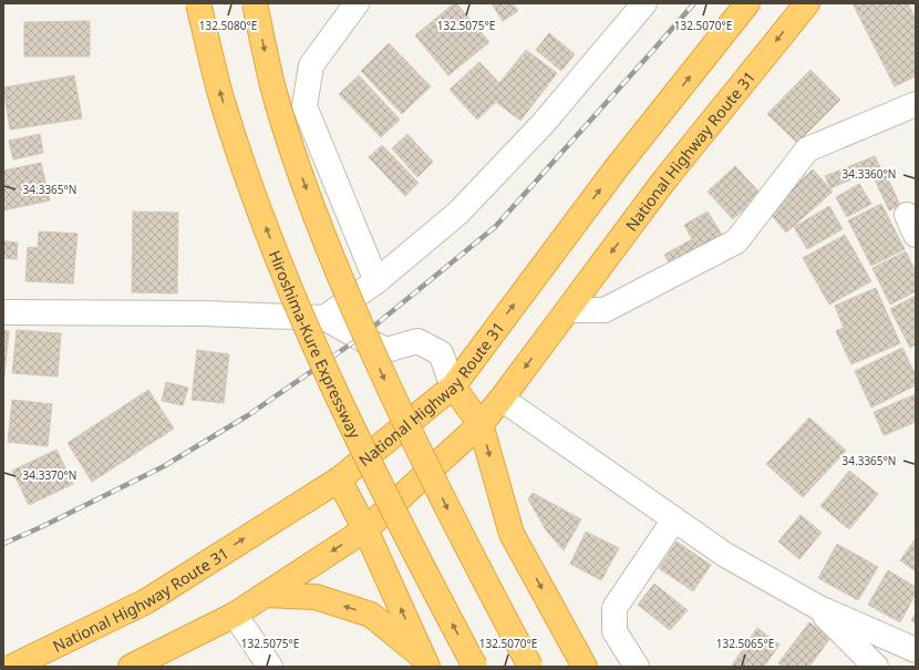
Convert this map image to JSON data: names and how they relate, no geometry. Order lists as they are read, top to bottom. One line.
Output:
{"streets":{"highway":["National Highway Route 31","Hiroshima-Kure Expressway"]},"coordinates":["132.5080°E","132.5075°E","132.5070°E","34.3360°N","34.3365°N","34.3370°N","132.5065°E"]}
